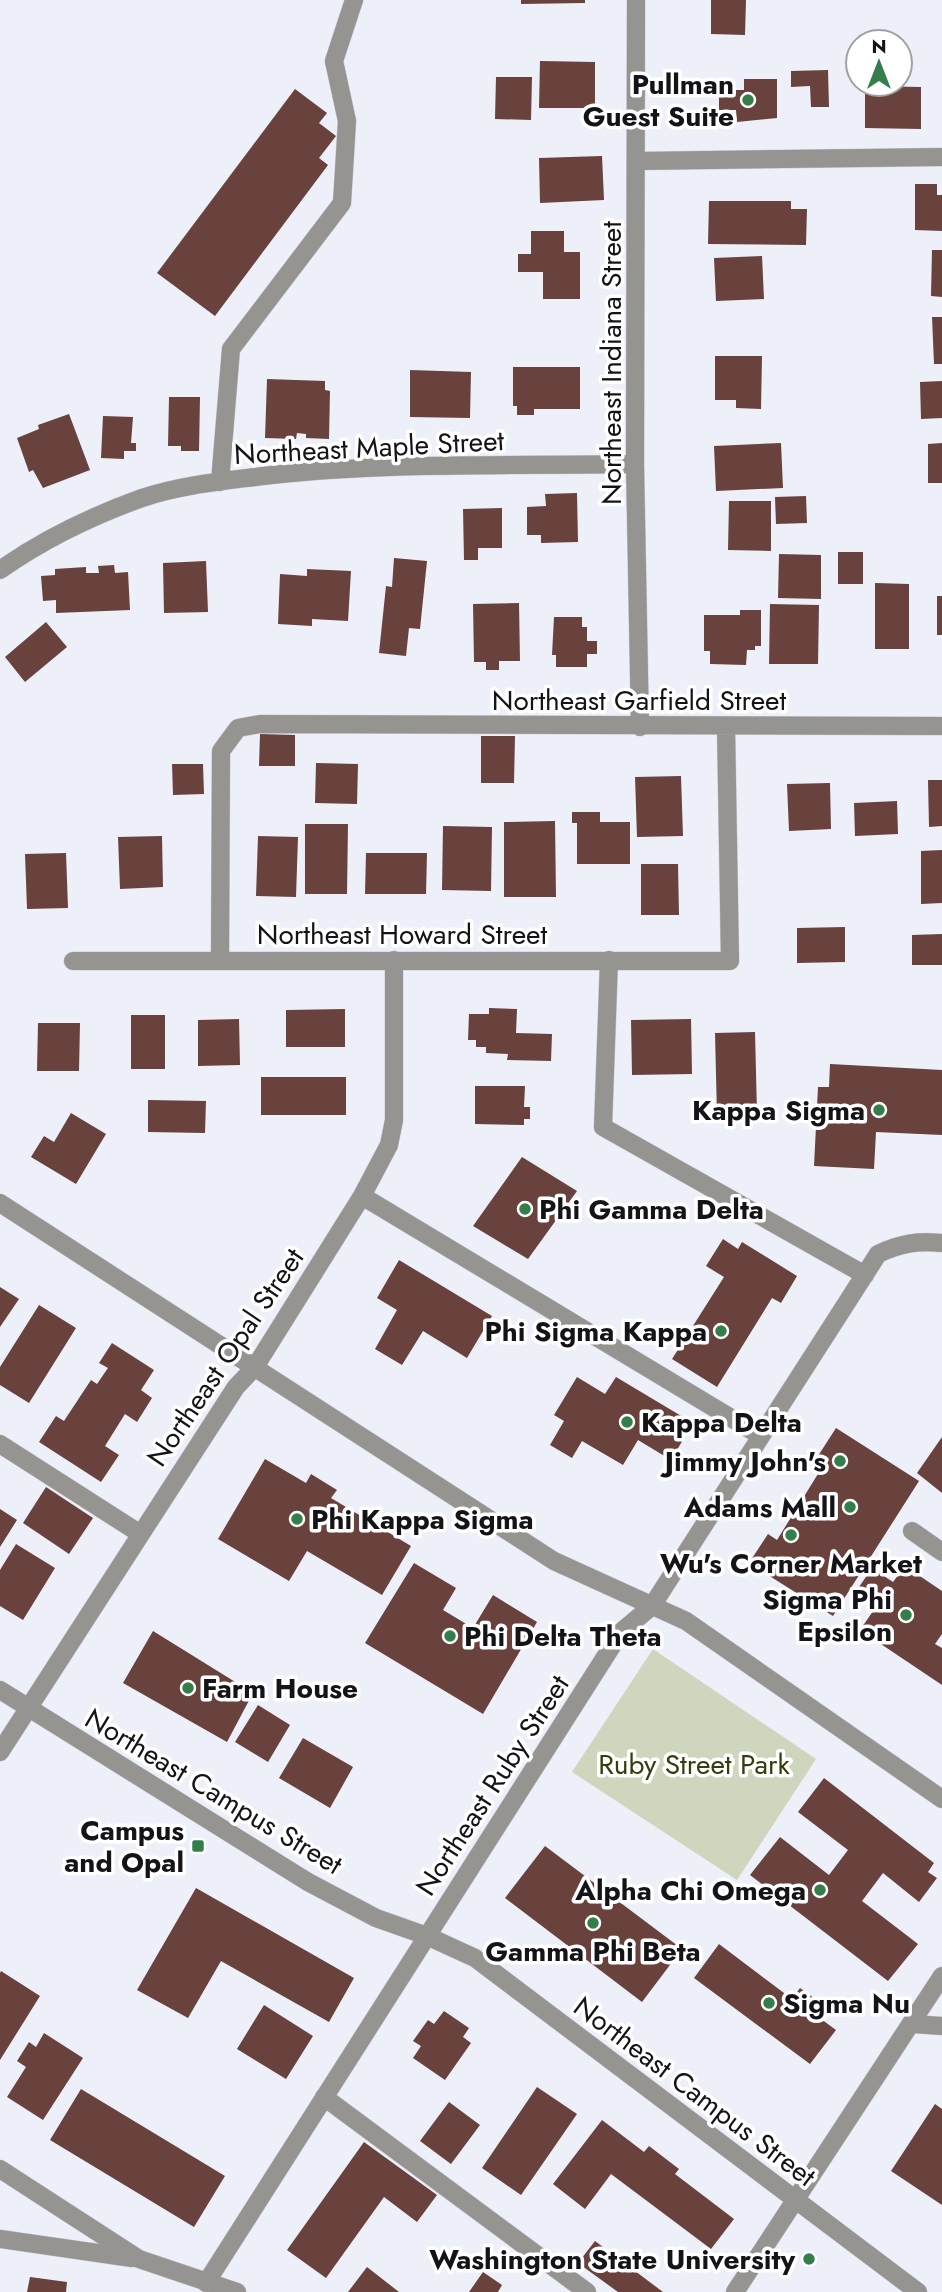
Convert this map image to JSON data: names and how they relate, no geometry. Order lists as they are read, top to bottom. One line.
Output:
{"streets":{"street":["Northeast Indiana Street","Northeast Maple Street","Northeast Garfield Street","Northeast Howard Street","Northeast Opal Street","Northeast Ruby Street","Northeast Campus Street"]},"crossings":[["Northeast Indiana Street","Northeast Maple Street"],["Northeast Indiana Street","Northeast Garfield Street"],["Northeast Garfield Street","Northeast Howard Street"],["Northeast Howard Street","Northeast Opal Street"],["Northeast Opal Street","Northeast Campus Street"],["Northeast Ruby Street","Northeast Campus Street"]],"parks":["Ruby Street Park"],"places":{"other":["Pullman Guest Suite","Kappa Sigma","Phi Gamma Delta","Phi Sigma Kappa","Kappa Delta","Jimmy John's","Adams Mall","Phi Kappa Sigma","Wu's Corner Market","Sigma Phi Epsilon","Phi Delta Theta","Farm House","Alpha Chi Omega","Gamma Phi Beta","Sigma Nu","Washington State University"],"transit":["Campus and Opal"]},"north":"top"}
